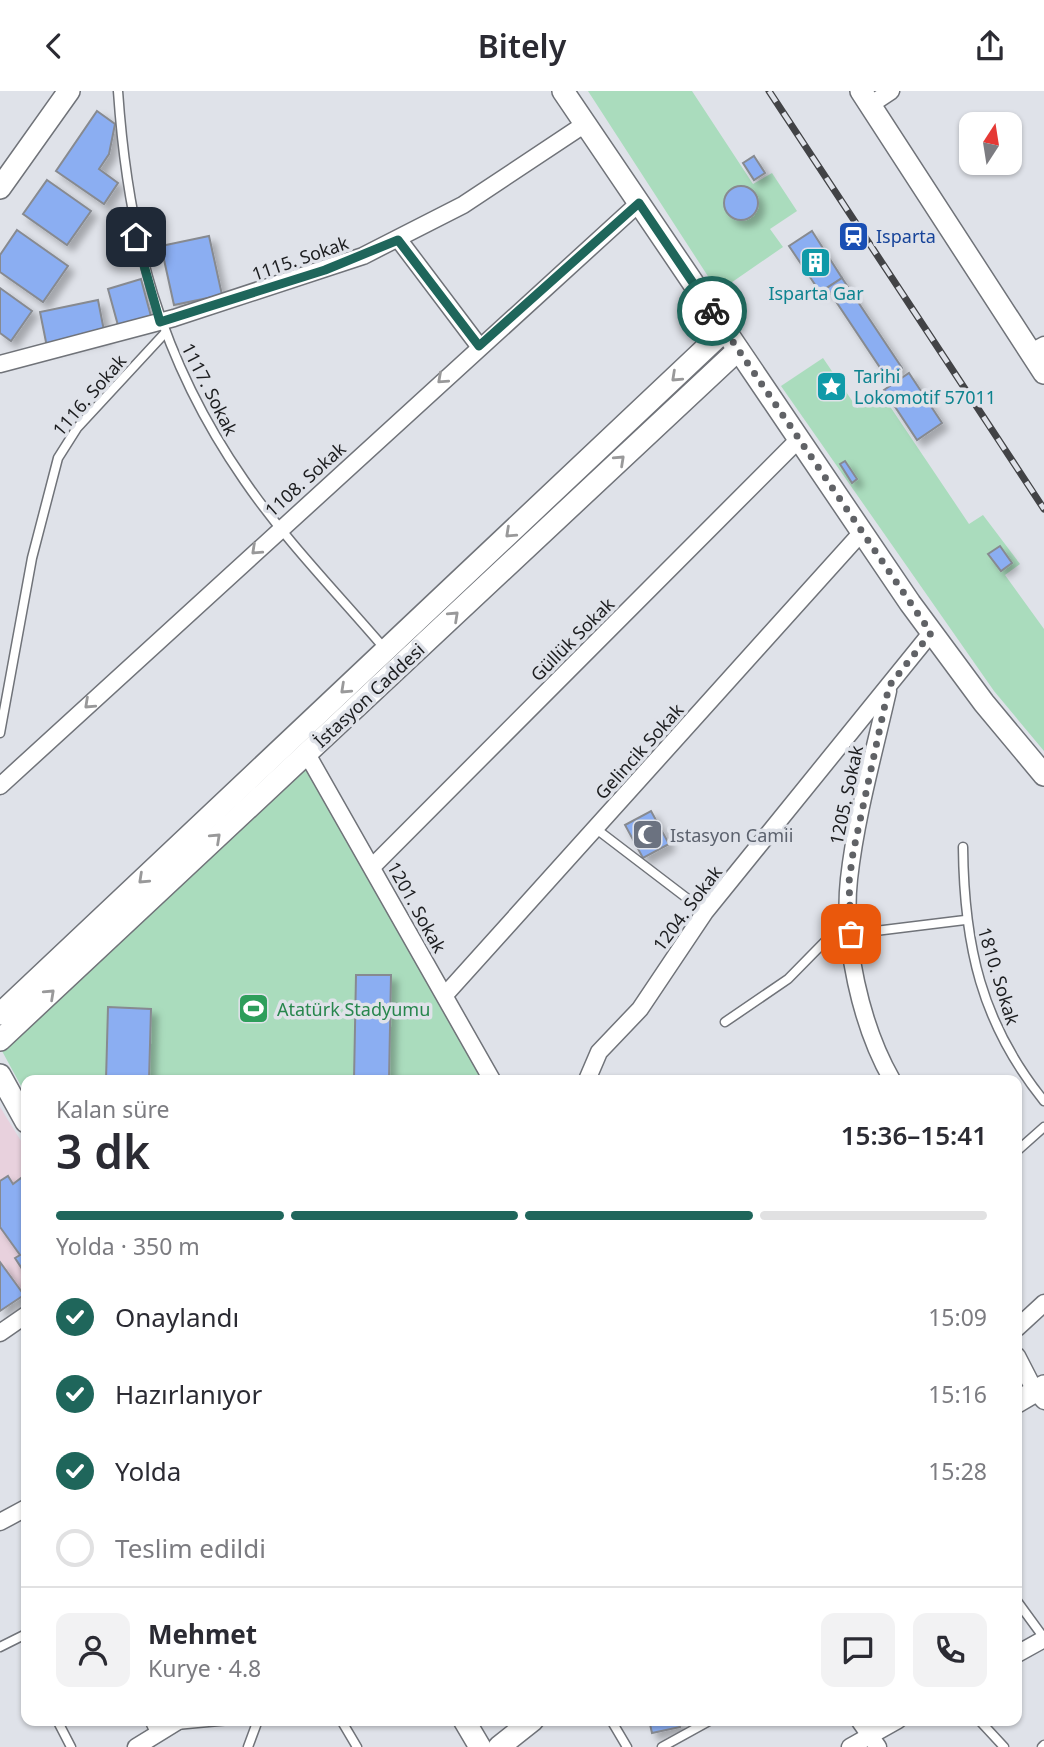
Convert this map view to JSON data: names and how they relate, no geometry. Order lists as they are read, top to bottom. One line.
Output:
{"streets":{"main road":["İstasyon Caddesi"],"street":["1115. Sokak","1108. Sokak","Güllük Sokak","Gelincik Sokak","1205. Sokak","1201. Sokak","1204. Sokak"],"lane":["1117. Sokak","1116. Sokak","1810. Sokak"]},"crossings":[["1115. Sokak","1117. Sokak"],["1115. Sokak","1116. Sokak"],["1117. Sokak","1116. Sokak"],["1117. Sokak","1108. Sokak"],["1117. Sokak","İstasyon Caddesi"],["Güllük Sokak","1201. Sokak"],["İstasyon Caddesi","1201. Sokak"],["Gelincik Sokak","1201. Sokak"],["1205. Sokak","1204. Sokak"]],"one_way":["1108. Sokak"],"places":{"station":["Isparta"],"building":["Isparta Gar"],"place":["Tarihi Lokomotif 57011"],"mosque":["Istasyon Camii"],"sports":["Atatürk Stadyumu"]},"north":"top","page":{"header":"Bitely","heading":["3 dk","Kalan süre","15:36–15:41"],"panel":["Mehmet","Kurye · 4.8"],"bar":"Yolda · 350 m","list":[["Onaylandı","15:09"],["Hazırlanıyor","15:16"],["Yolda","15:28"],"Teslim edildi"]}}
